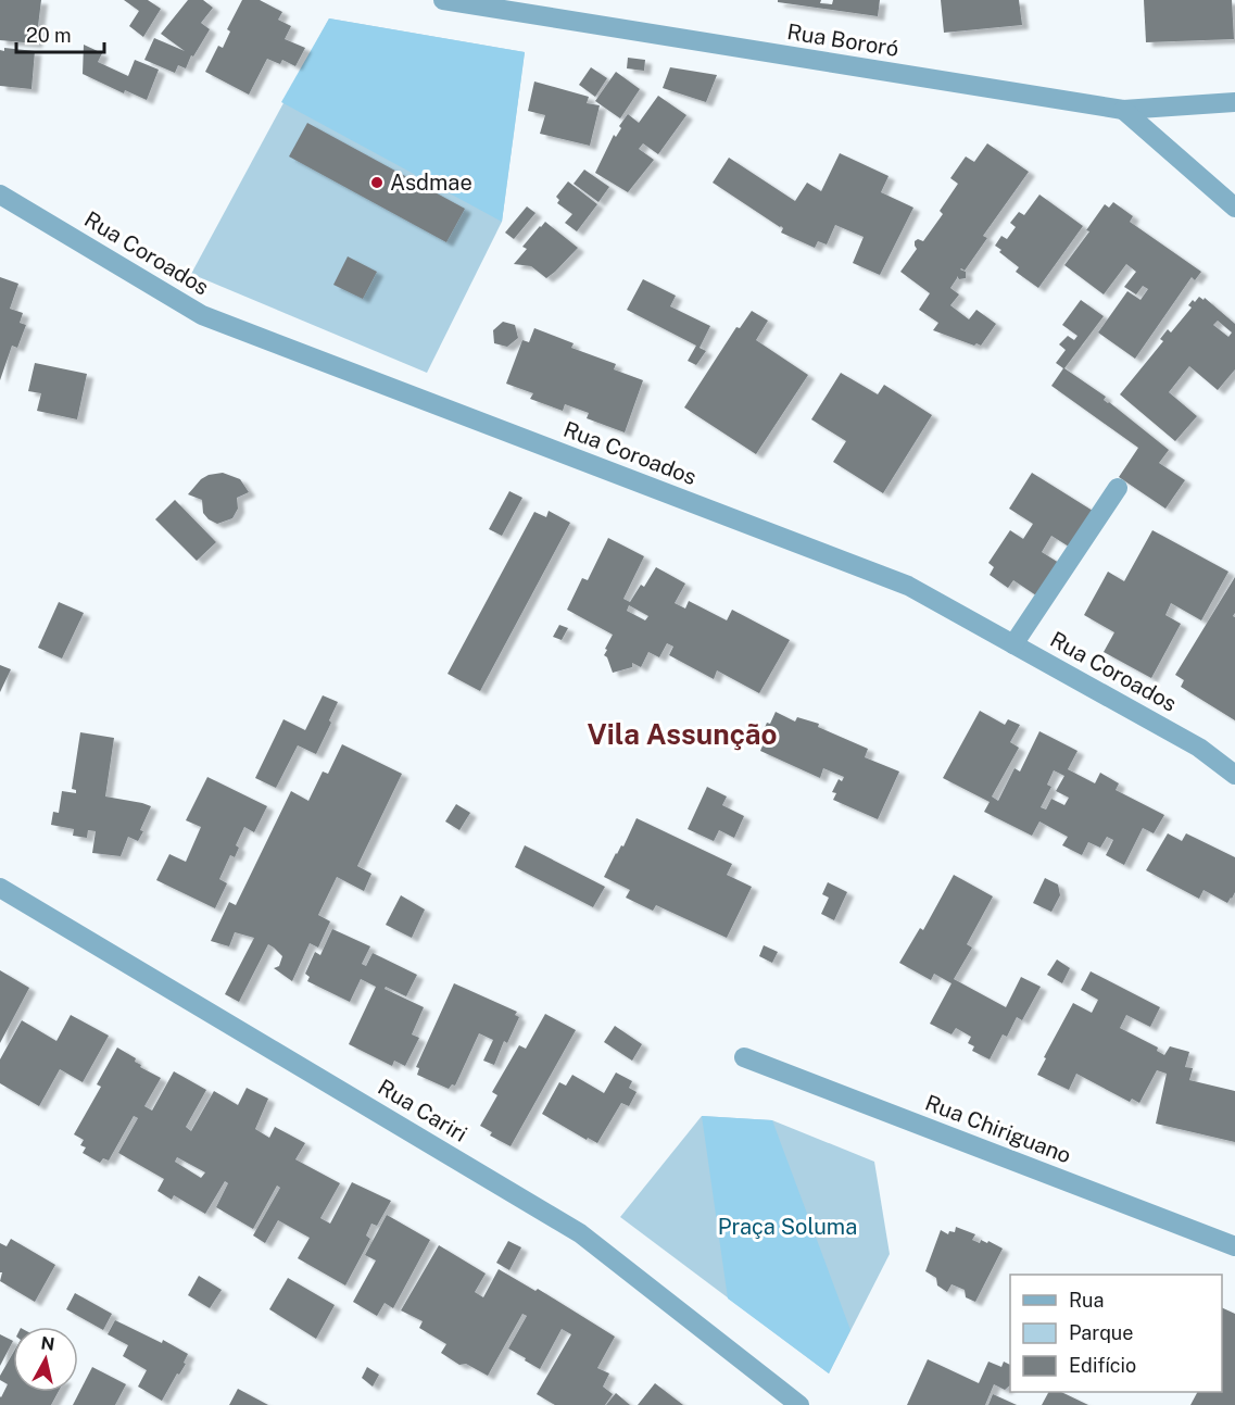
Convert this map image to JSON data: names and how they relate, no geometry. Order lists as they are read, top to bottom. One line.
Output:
{"streets":{"street":["Rua Bororó","Rua Coroados","Rua Cariri","Rua Chiriguano"]},"districts":["Vila Assunção"],"parks":["Praça Soluma"],"places":["Asdmae"],"legend":["Rua","Parque","Edifício"],"scale_bar":"20 m","north":"top"}
